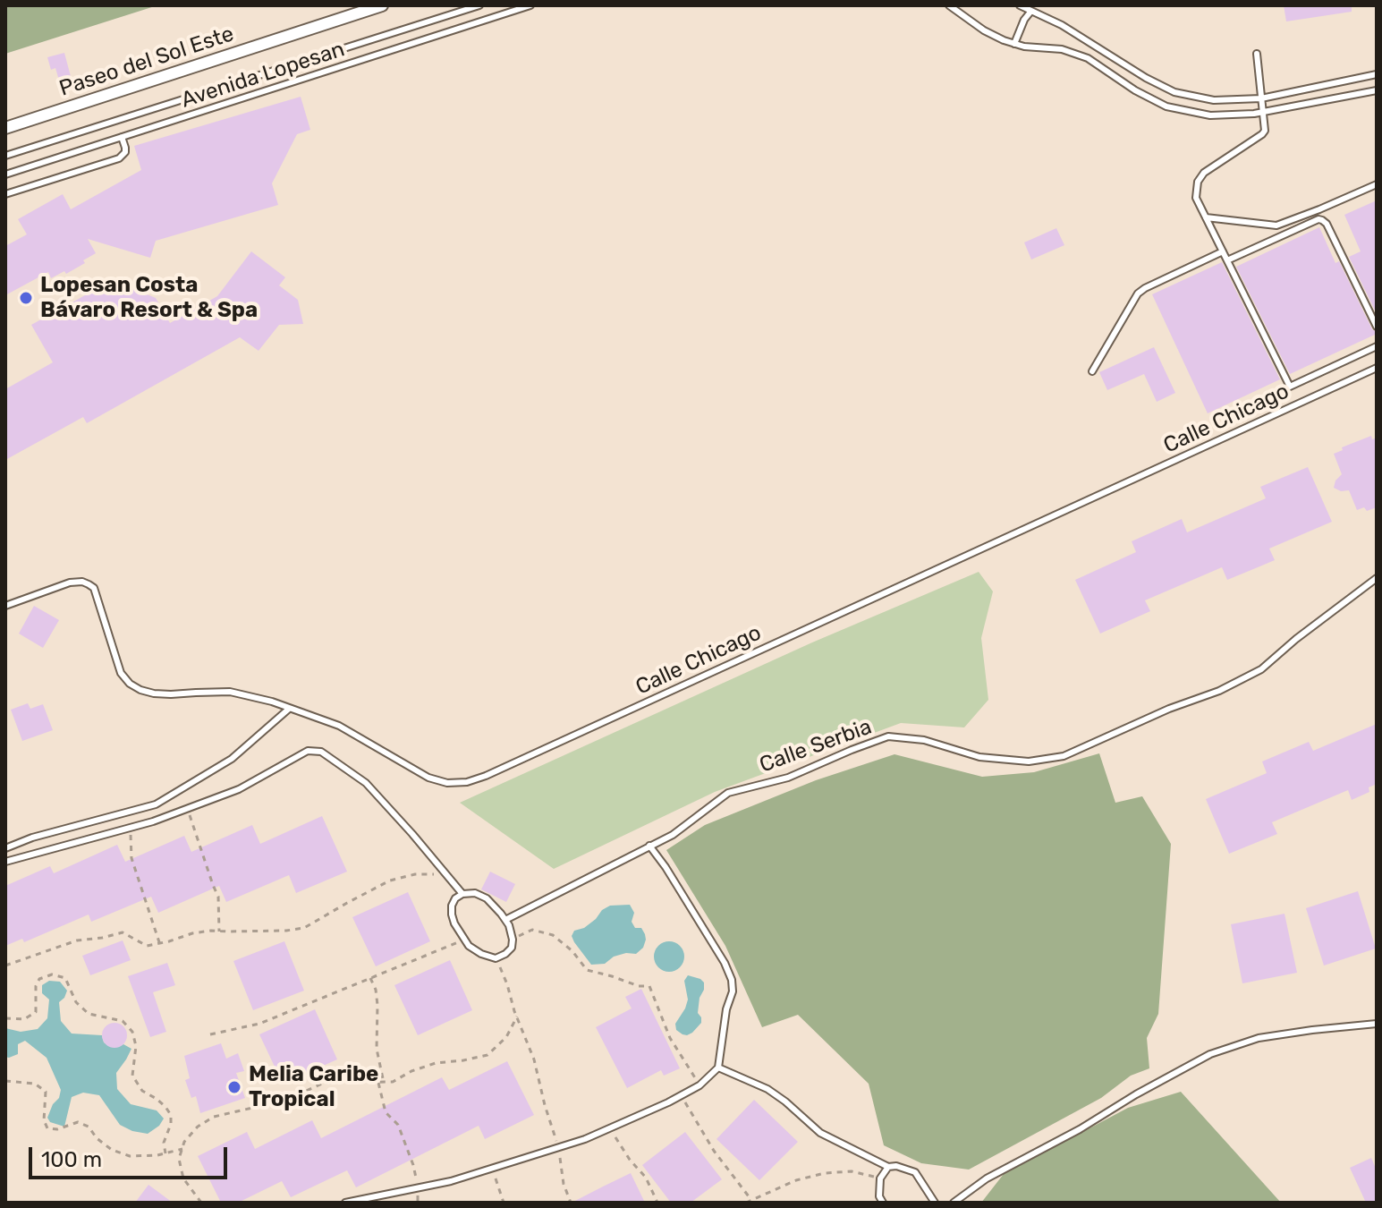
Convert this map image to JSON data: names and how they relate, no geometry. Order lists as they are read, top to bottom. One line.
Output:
{"streets":{"street":["Paseo del Sol Este"],"lane":["Avenida Lopesan","Calle Chicago","Calle Serbia"]},"places":["Lopesan Costa Bávaro Resort & Spa","Melia Caribe Tropical"],"scale_bar":"100 m"}
